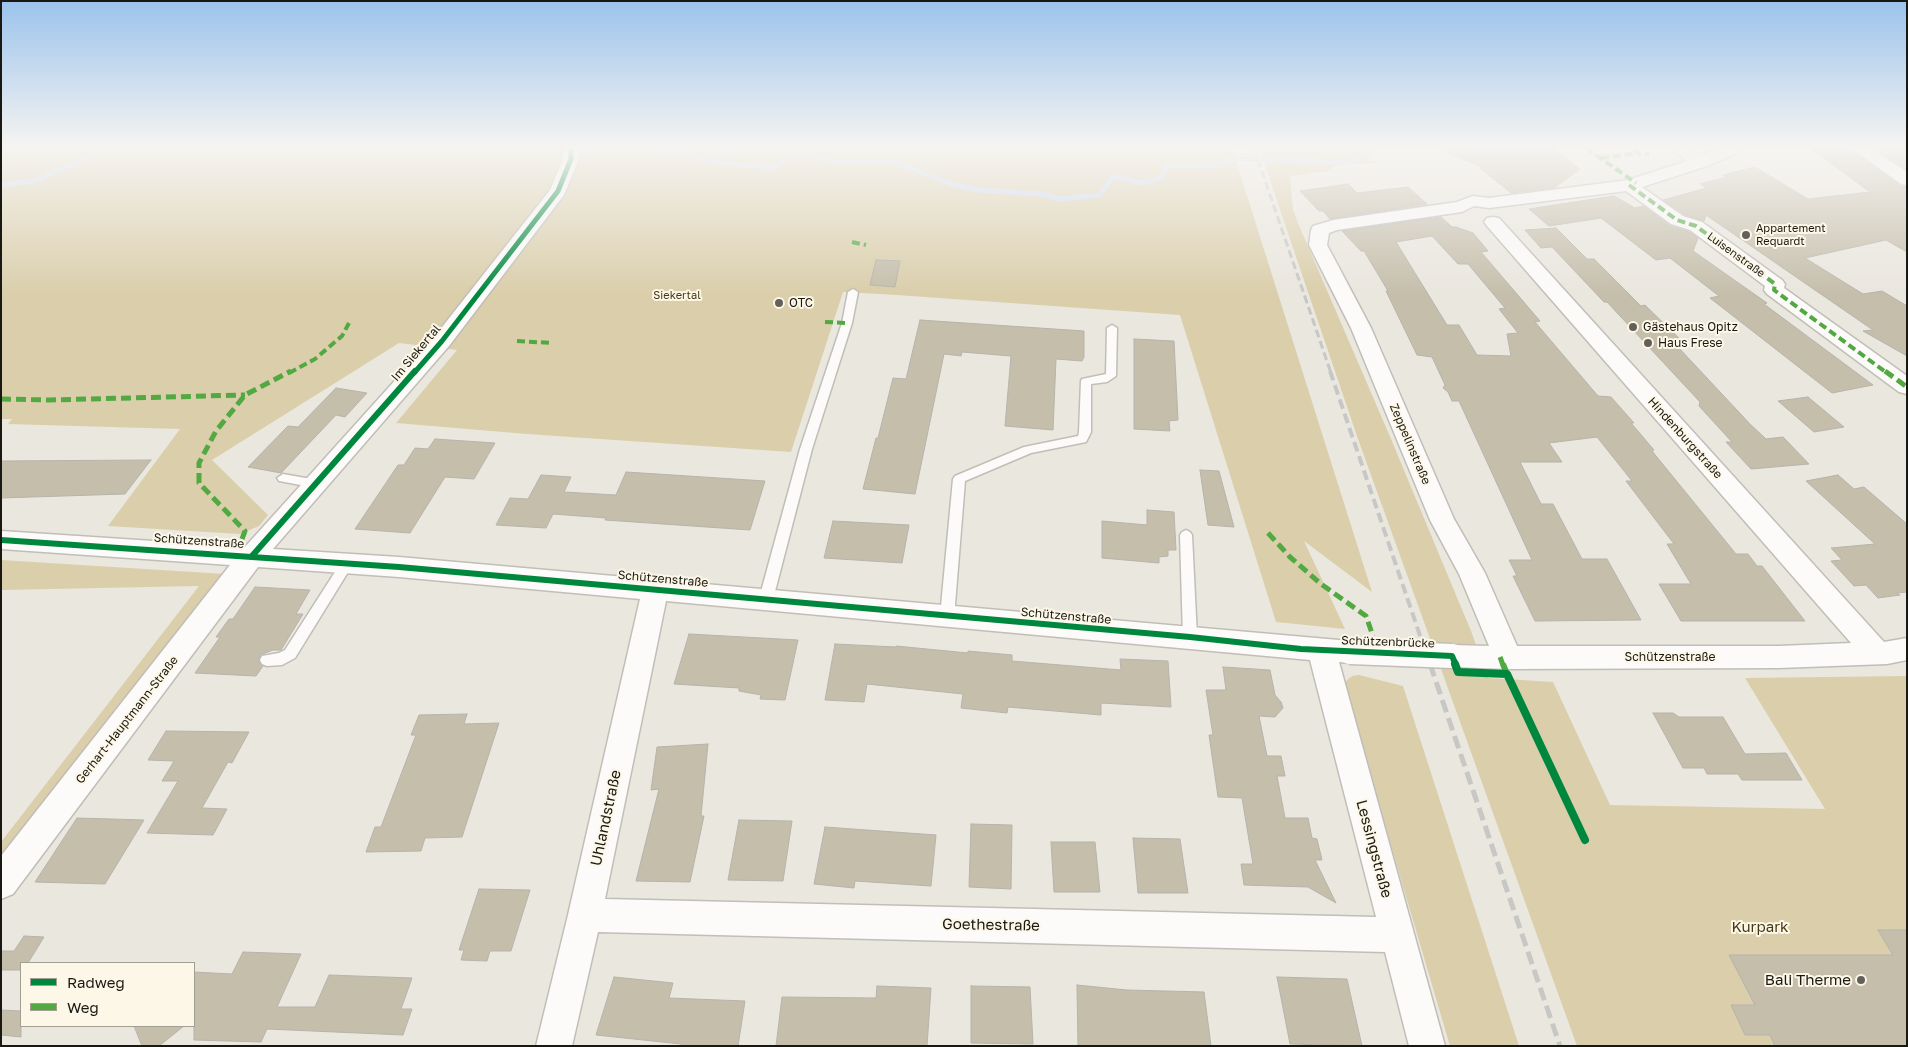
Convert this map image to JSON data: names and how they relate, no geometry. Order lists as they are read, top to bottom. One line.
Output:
{"streets":{"street":["Luisenstraße","Im Siekertal","Hindenburgstraße","Zeppelinstraße","Schützenstraße","Schützenbrücke","Gerhart-Hauptmann-Straße","Uhlandstraße","Lessingstraße","Goethestraße"]},"crossings":[["Im Siekertal","Schützenstraße"],["Im Siekertal","Gerhart-Hauptmann-Straße"],["Hindenburgstraße","Zeppelinstraße"],["Hindenburgstraße","Schützenstraße"],["Zeppelinstraße","Schützenstraße"],["Schützenstraße","Schützenbrücke"],["Schützenstraße","Gerhart-Hauptmann-Straße"],["Schützenstraße","Uhlandstraße"],["Schützenstraße","Lessingstraße"],["Schützenbrücke","Lessingstraße"],["Uhlandstraße","Goethestraße"],["Lessingstraße","Goethestraße"]],"parks":["Siekertal","Kurpark"],"places":["Appartement Requardt","OTC","Gästehaus Opitz","Haus Frese","Bali Therme"],"legend":["Radweg","Weg"]}
